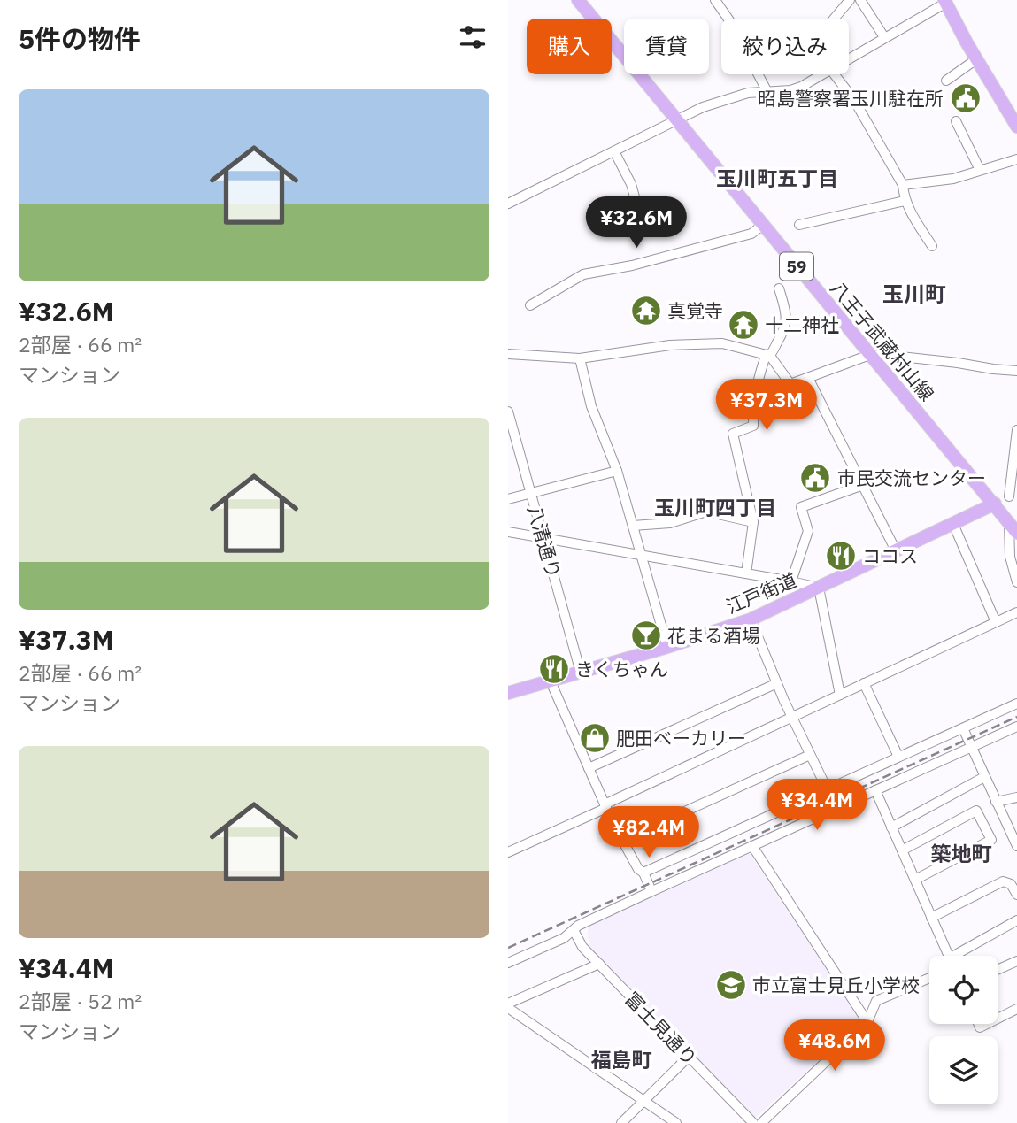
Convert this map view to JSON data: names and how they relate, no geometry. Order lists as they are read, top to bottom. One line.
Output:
{"streets":{"main road":["59","八王子武蔵村山線","江戸街道"],"street":["八清通り","富士見通り"]},"crossings":[["八王子武蔵村山線","江戸街道"],["八清通り","江戸街道"]],"districts":["玉川町五丁目","玉川町","玉川町四丁目","築地町","福島町"],"places":{"public building":["昭島警察署玉川駐在所","市民交流センター"],"temple":["真覚寺","十二神社"],"restaurant":["ココス","きくちゃん"],"bar":["花まる酒場"],"shop":["肥田ベーカリー"],"school or university":["市立富士見丘小学校"]},"page":{"heading":"5件の物件","chip":["購入","賃貸","絞り込み"],"list":[{"name":"¥32.6M","note":"2部屋 · 66 m² · マンション"},{"name":"¥37.3M","note":"2部屋 · 66 m² · マンション"},{"name":"¥34.4M","note":"2部屋 · 52 m² · マンション"}],"price":["¥32.6M","¥37.3M","¥34.4M","¥82.4M","¥48.6M"]}}
